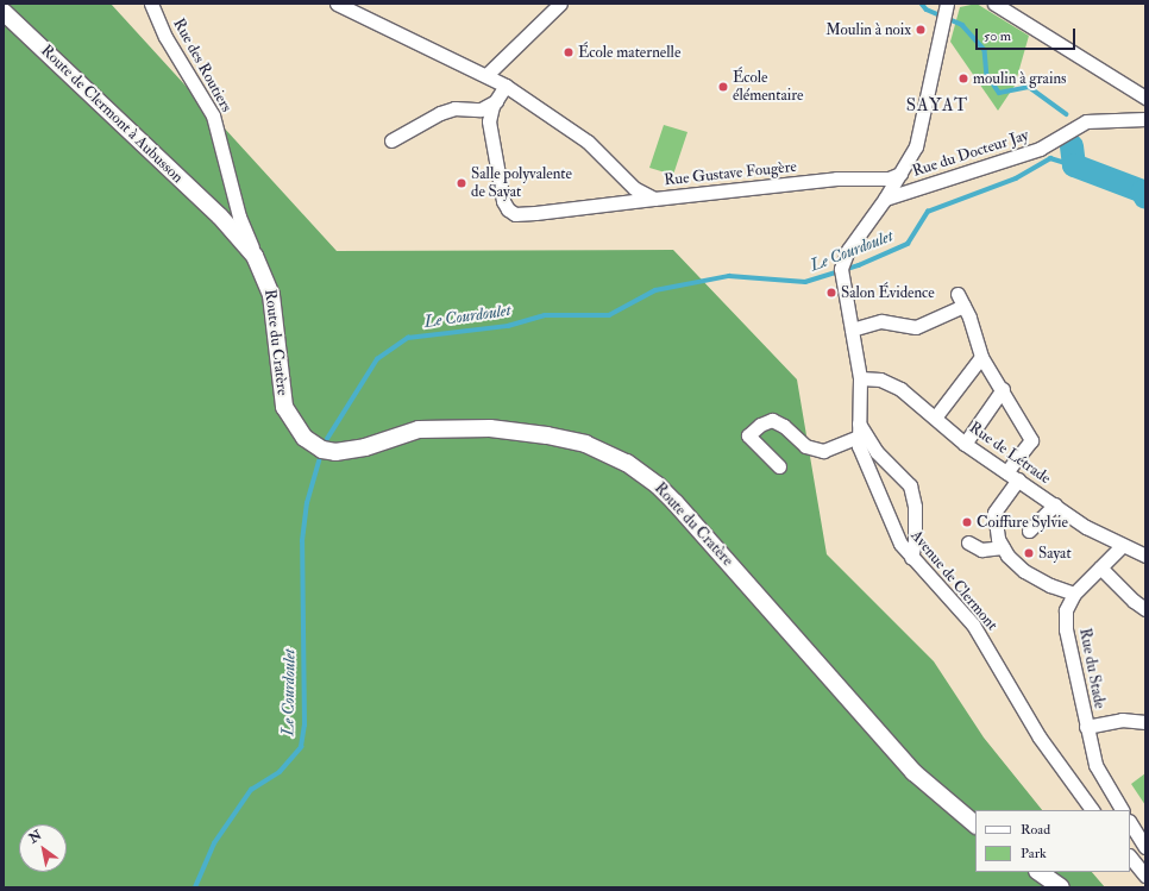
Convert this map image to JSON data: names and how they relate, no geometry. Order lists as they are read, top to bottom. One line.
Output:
{"streets":{"main road":["Route de Clermont à Aubusson","Route du Cratère"],"street":["Rue des Routiers","Rue du Docteur Jay","Rue Gustave Fougère","Rue de Létrade","Avenue de Clermont","Rue du Stade"]},"crossings":[["Rue des Routiers","Route de Clermont à Aubusson"],["Rue des Routiers","Route du Cratère"],["Route de Clermont à Aubusson","Route du Cratère"],["Rue du Docteur Jay","Avenue de Clermont"],["Rue Gustave Fougère","Avenue de Clermont"],["Rue de Létrade","Avenue de Clermont"],["Rue de Létrade","Rue du Stade"]],"districts":["SAYAT"],"water":["Le Courdoulet"],"places":["Moulin à noix","École maternelle","moulin à grains","École élémentaire","Salle polyvalente de Sayat","Salon Évidence","Coiffure Sylvie","Sayat"],"legend":["Road","Park"],"scale_bar":"50 m","north":"top left"}
